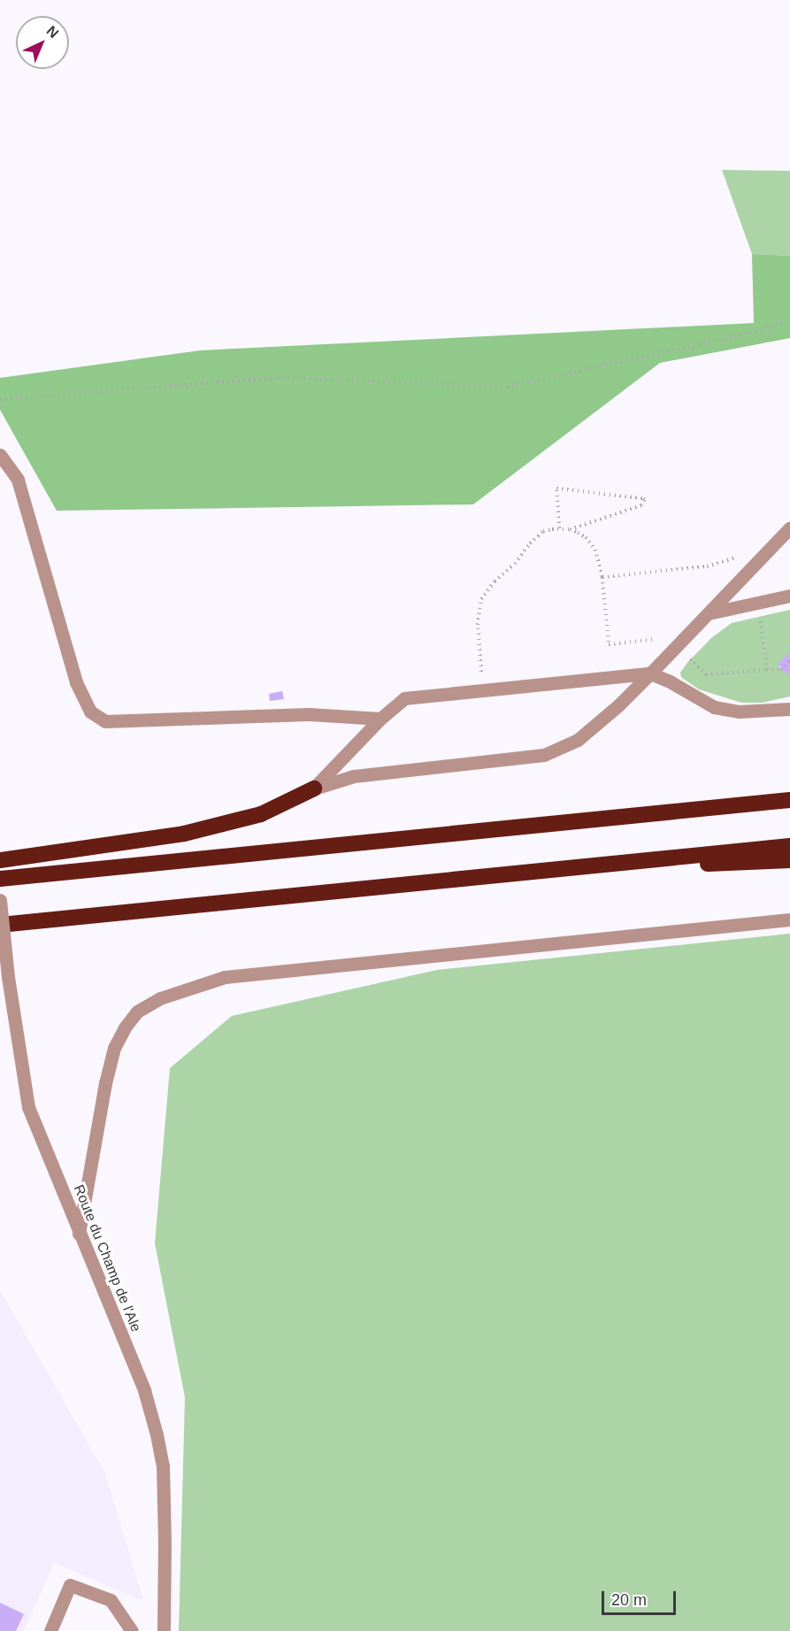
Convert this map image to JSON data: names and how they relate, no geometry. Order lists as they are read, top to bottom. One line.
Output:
{"streets":{"street":["Route du Champ de l'Ale"]},"scale_bar":"20 m","north":"top right"}
